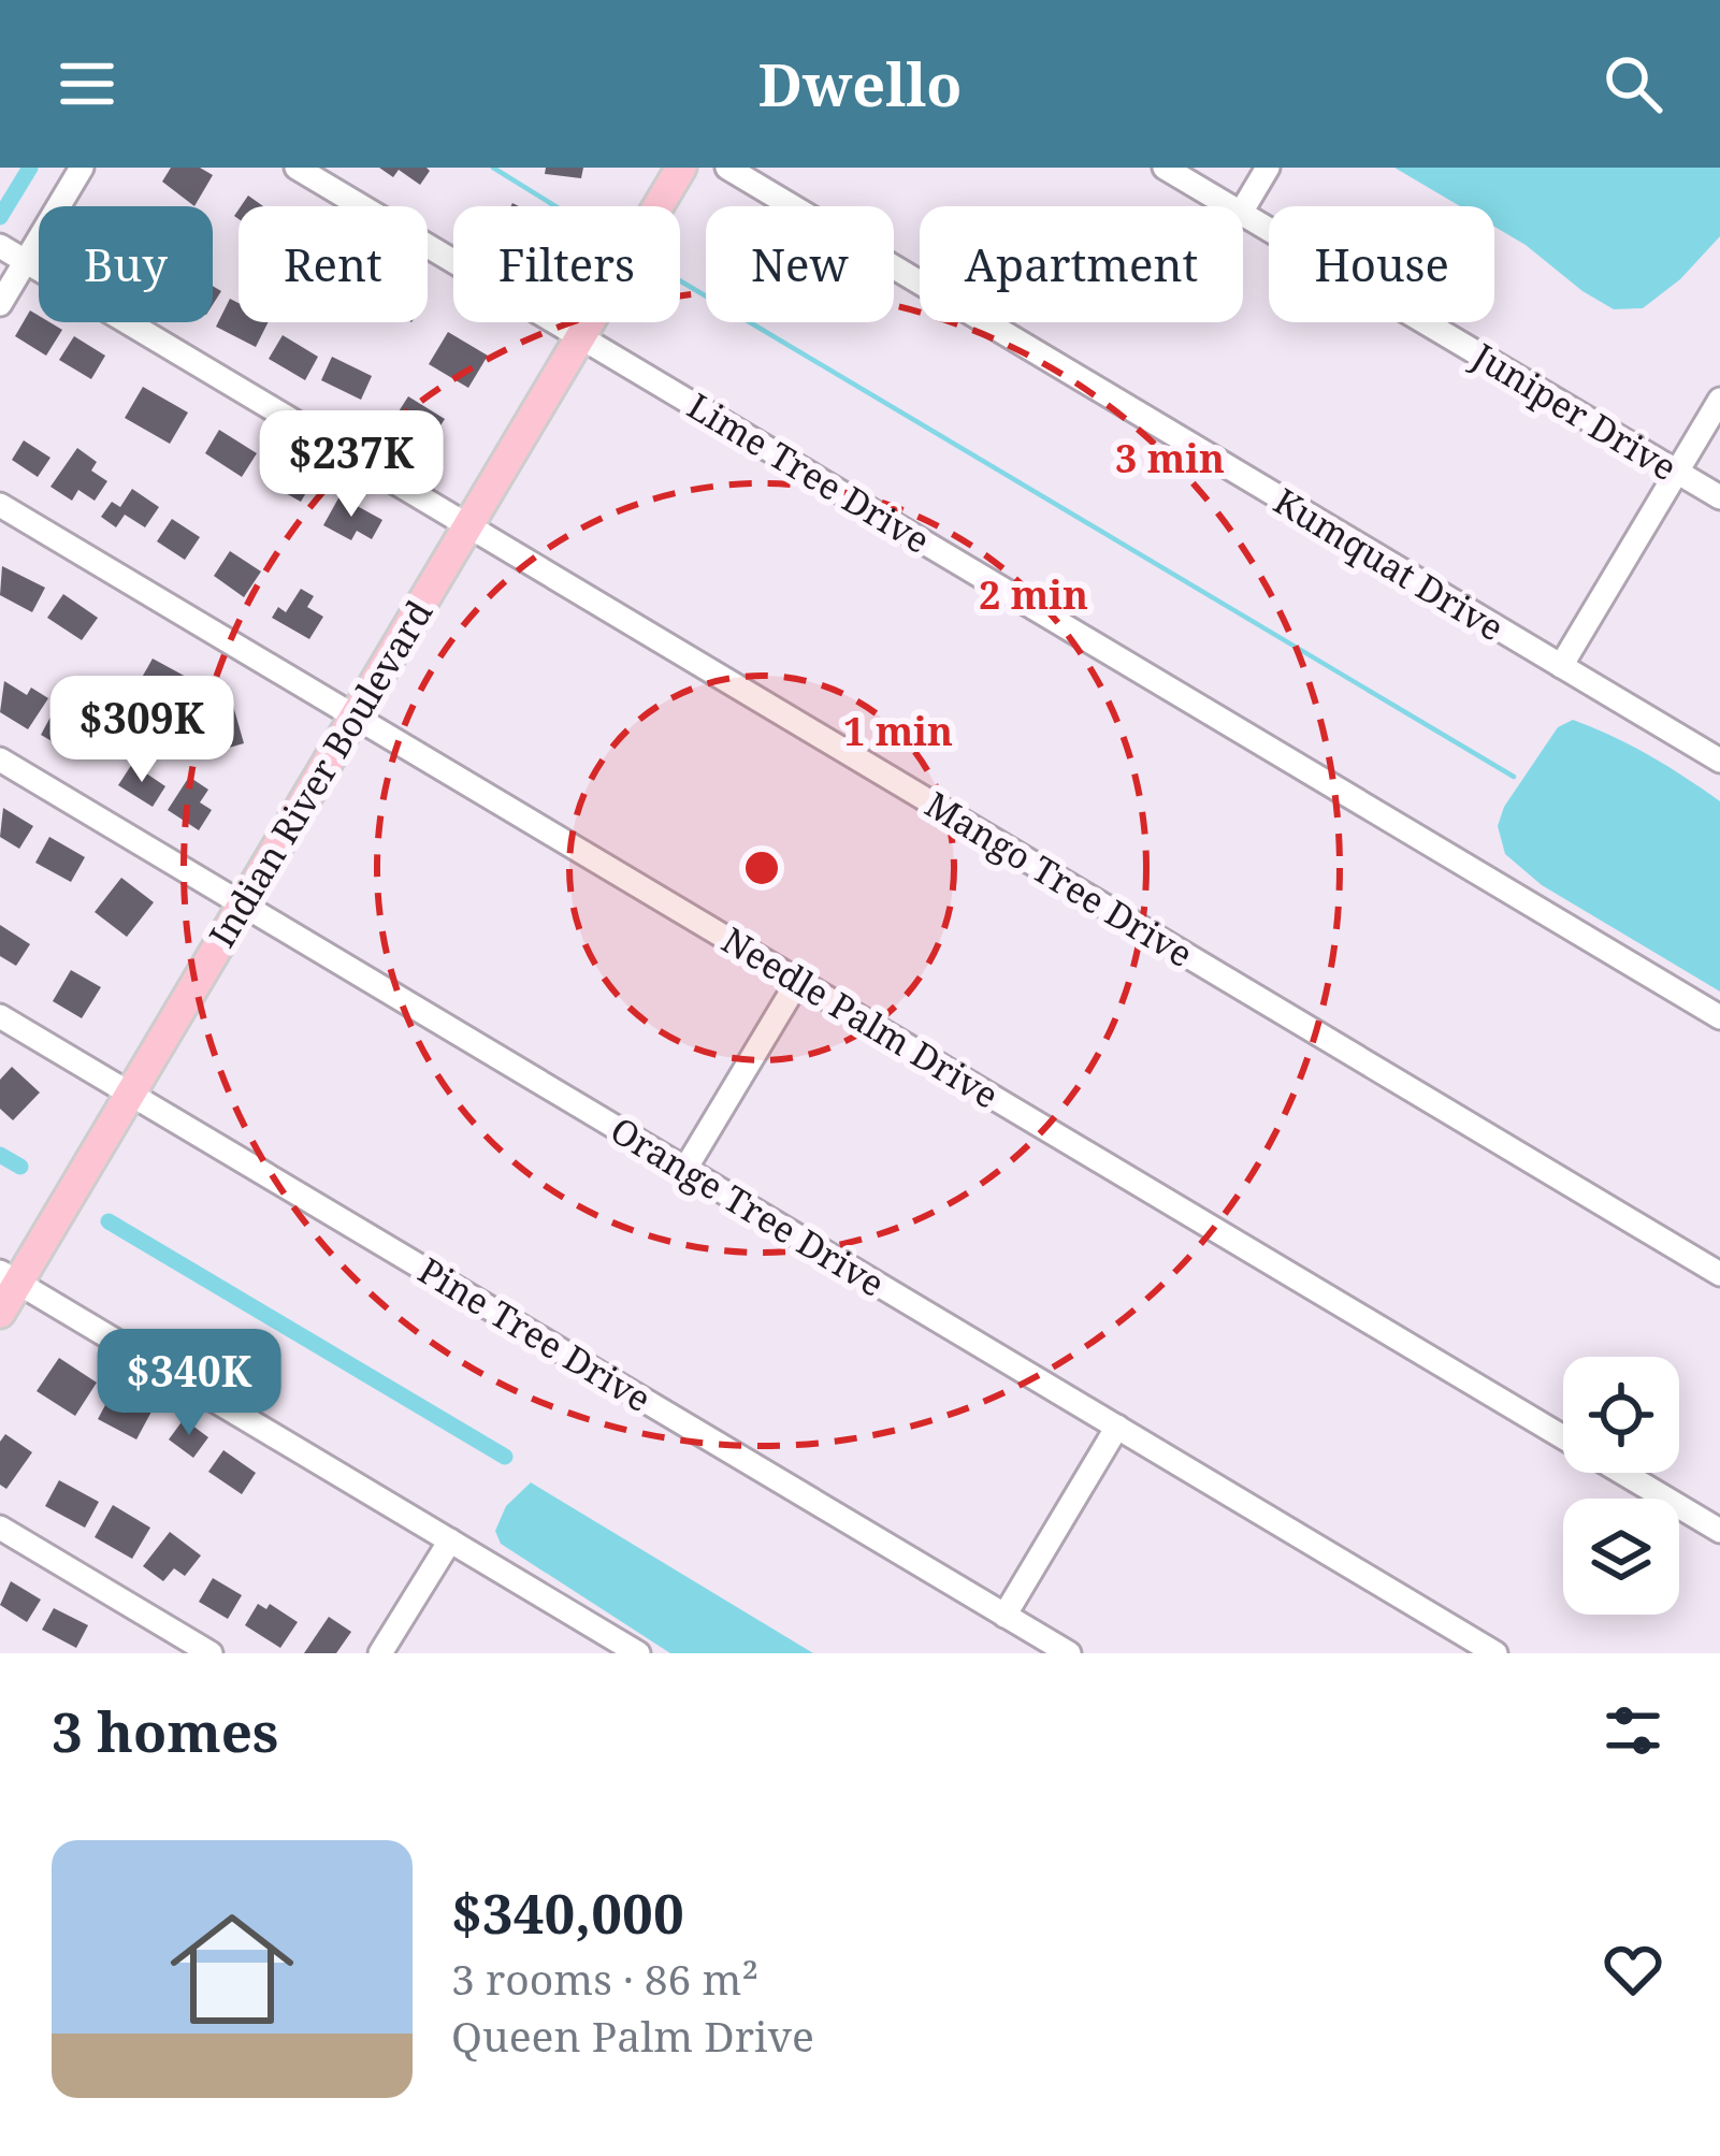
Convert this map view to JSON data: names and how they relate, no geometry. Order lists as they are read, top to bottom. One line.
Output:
{"streets":{"main road":["Indian River Boulevard"],"street":["Juniper Drive","Lime Tree Drive","Kumquat Drive","Mango Tree Drive","Needle Palm Drive","Orange Tree Drive","Pine Tree Drive"]},"crossings":[["Lime Tree Drive","Indian River Boulevard"],["Indian River Boulevard","Mango Tree Drive"],["Indian River Boulevard","Needle Palm Drive"],["Indian River Boulevard","Orange Tree Drive"],["Indian River Boulevard","Pine Tree Drive"]],"page":{"header":"Dwello","chip":["Buy","Rent","Filters","New","Apartment","House"],"price":["$237K","$309K","$340K"],"heading":"3 homes","list":[{"name":"$340,000","note":"3 rooms · 86 m² · Queen Palm Drive"}]},"rings":["3 min","2 min","1 min"]}
